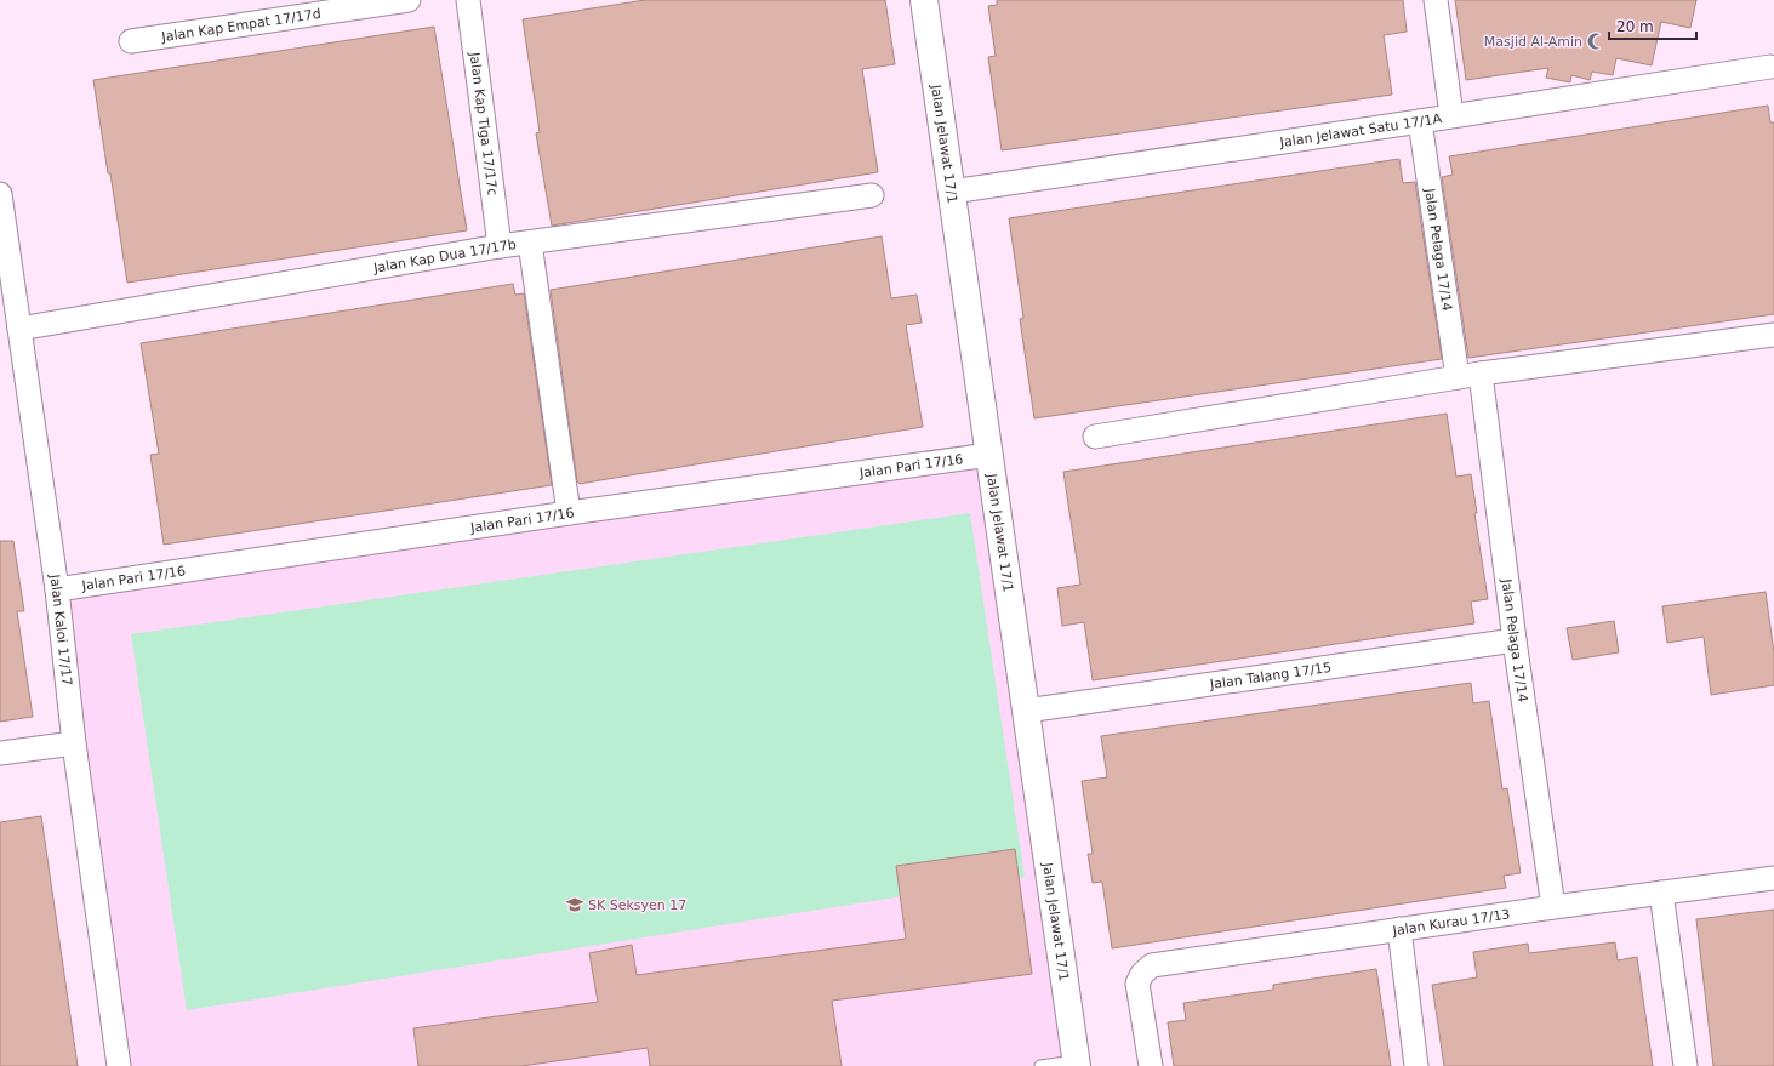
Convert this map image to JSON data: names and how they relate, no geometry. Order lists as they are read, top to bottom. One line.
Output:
{"streets":{"street":["Jalan Kap Empat 17/17d","Jalan Kap Tiga 17/17c","Jalan Jelawat Satu 17/1A","Jalan Jelawat 17/1","Jalan Pelaga 17/14","Jalan Kap Dua 17/17b","Jalan Pari 17/16","Jalan Kaloi 17/17","Jalan Talang 17/15","Jalan Kurau 17/13"]},"crossings":[["Jalan Kap Tiga 17/17c","Jalan Kap Dua 17/17b"],["Jalan Jelawat Satu 17/1A","Jalan Jelawat 17/1"],["Jalan Jelawat Satu 17/1A","Jalan Pelaga 17/14"],["Jalan Jelawat 17/1","Jalan Pari 17/16"],["Jalan Jelawat 17/1","Jalan Talang 17/15"],["Jalan Pelaga 17/14","Jalan Talang 17/15"],["Jalan Pelaga 17/14","Jalan Kurau 17/13"],["Jalan Kap Dua 17/17b","Jalan Kaloi 17/17"],["Jalan Pari 17/16","Jalan Kaloi 17/17"]],"places":{"mosque":["Masjid Al-Amin"],"school or university":["SK Seksyen 17"]},"scale_bar":"20 m"}
